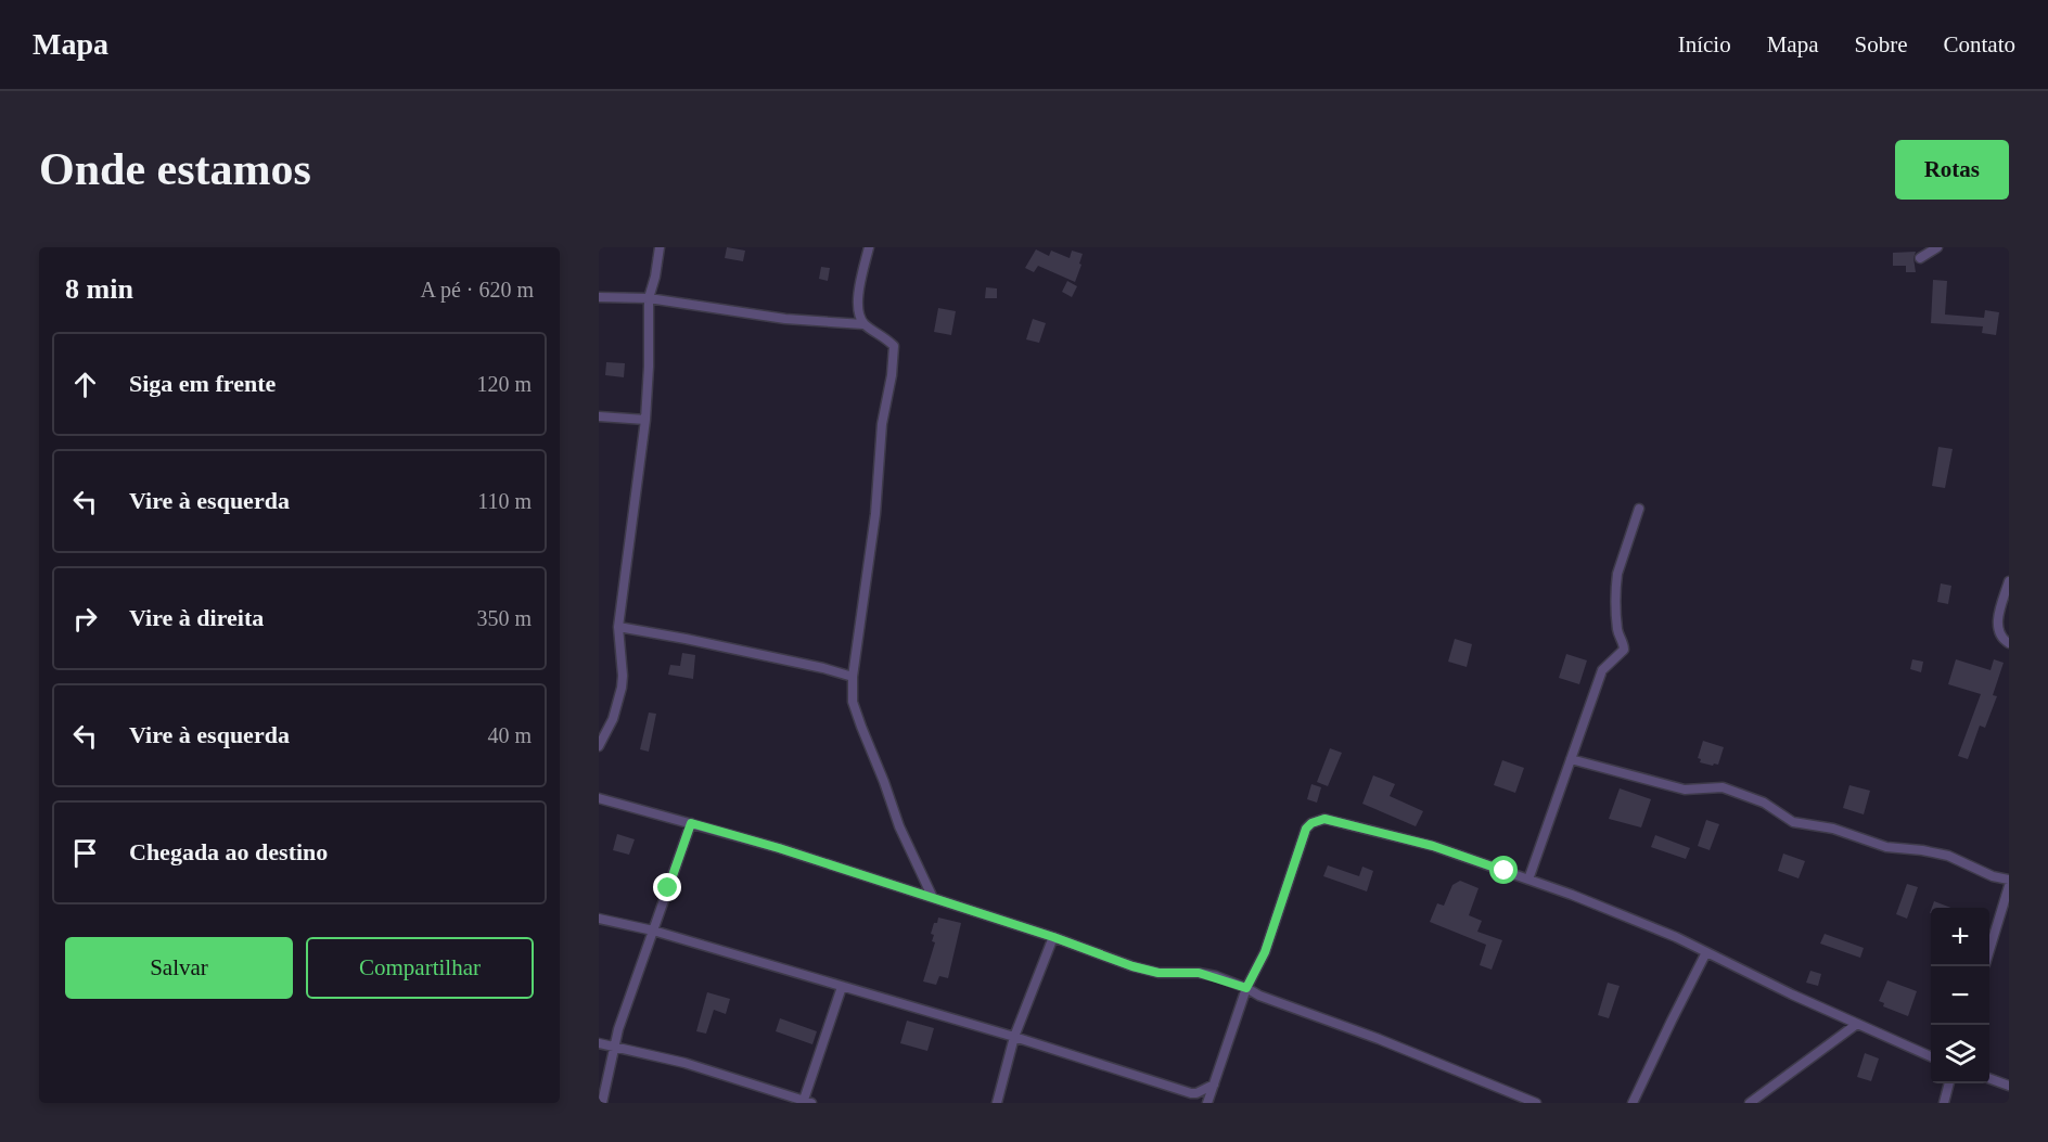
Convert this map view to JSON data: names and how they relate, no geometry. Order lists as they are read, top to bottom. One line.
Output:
{"page":{"header":"Mapa","nav":["Início","Mapa","Sobre","Contato"],"buttons":["Rotas",["Salvar","Compartilhar"]],"title":"Onde estamos","heading":["8 min","A pé · 620 m"],"list":[["Siga em frente","120 m"],["Vire à esquerda","110 m"],["Vire à direita","350 m"],["Vire à esquerda","40 m"],"Chegada ao destino"],"map_buttons":["+","−"]}}
